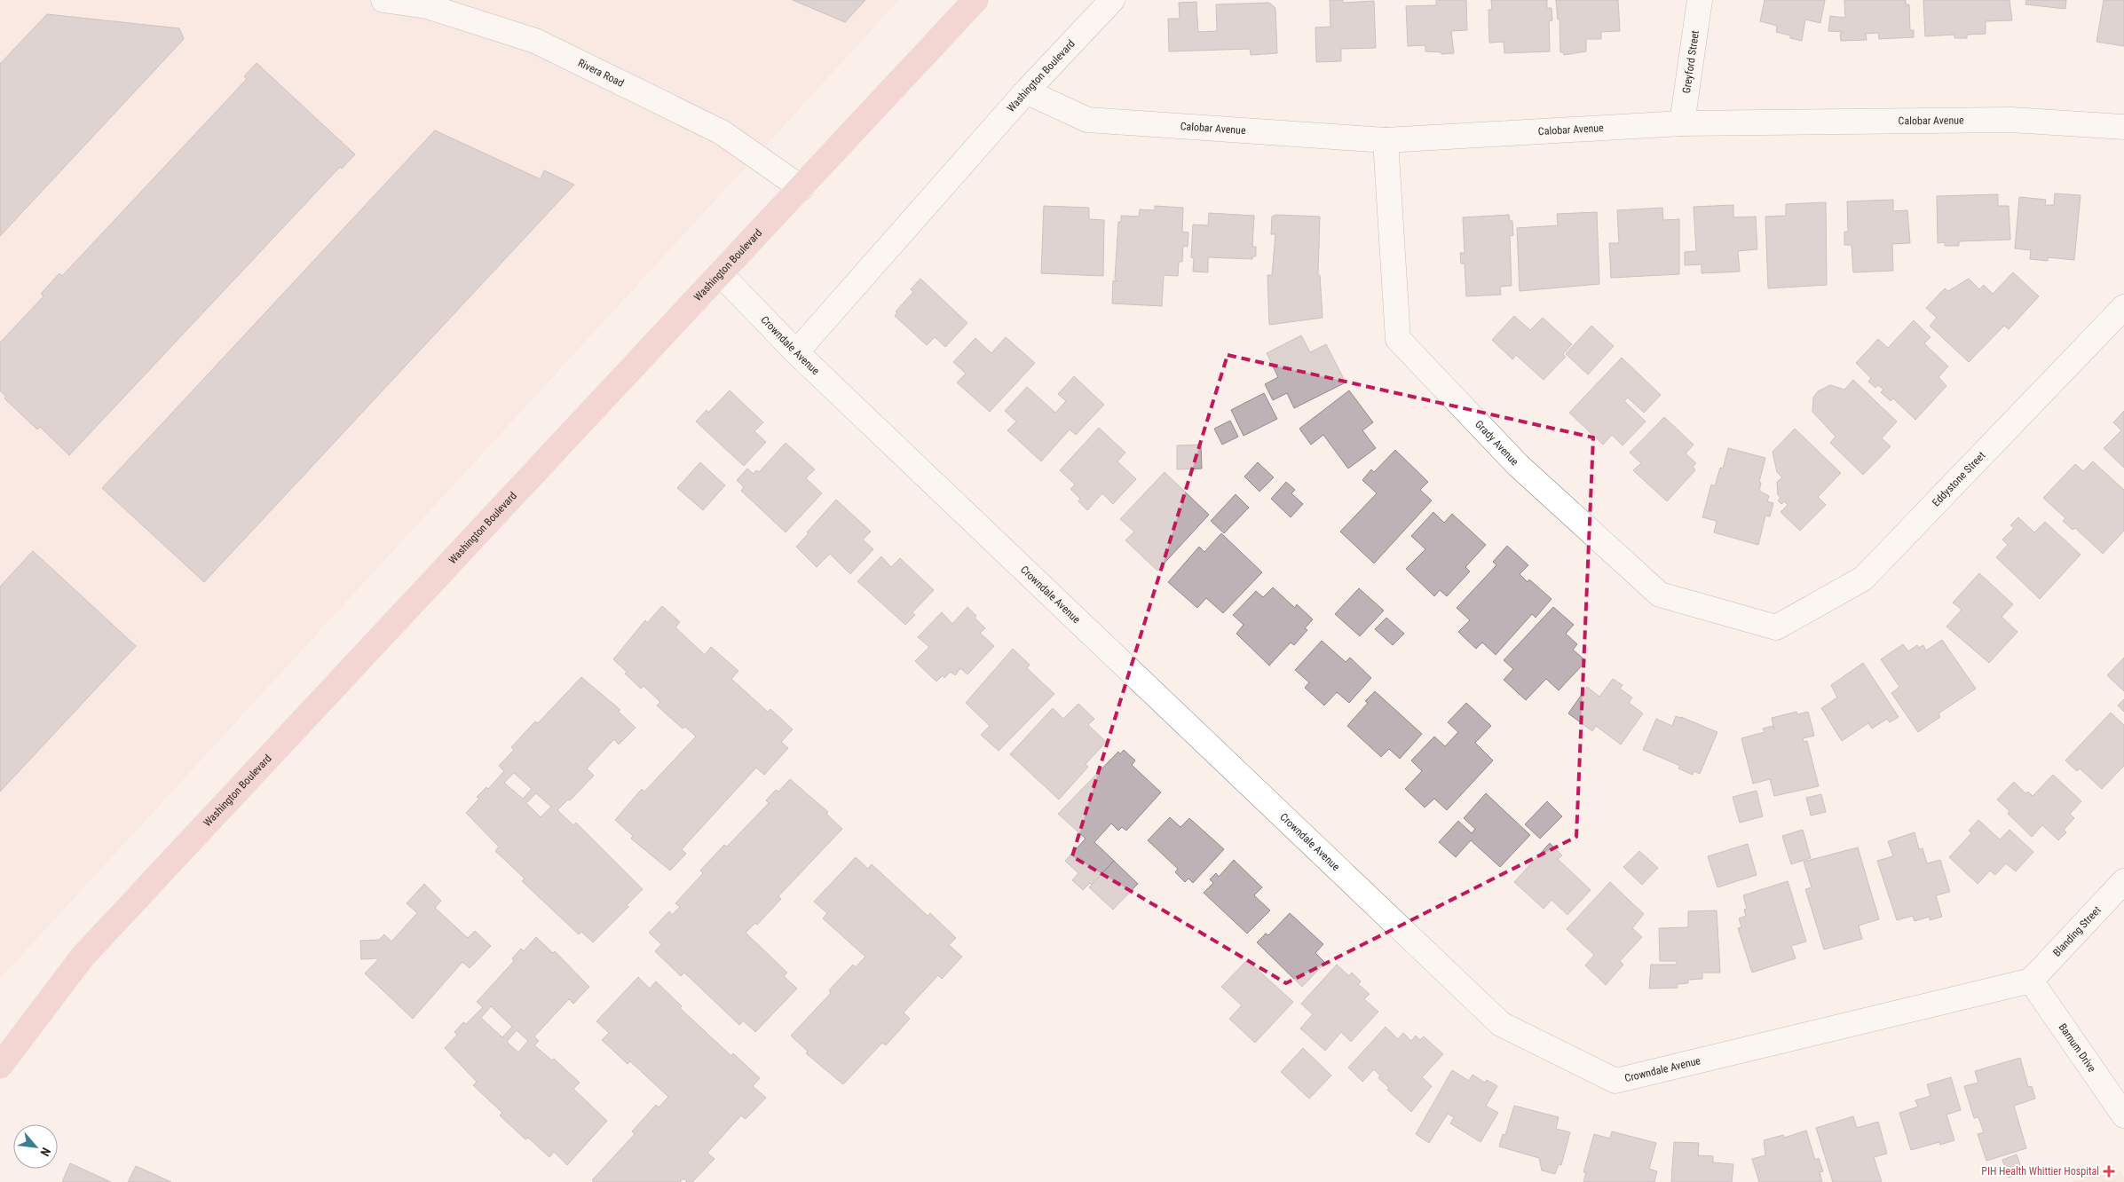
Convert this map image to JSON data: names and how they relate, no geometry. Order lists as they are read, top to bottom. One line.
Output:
{"streets":{"main road":["Washington Boulevard"],"street":["Greyford Street","Rivera Road","Calobar Avenue","Crowndale Avenue","Grady Avenue","Eddystone Street","Blanding Street","Barnum Drive"]},"crossings":[["Greyford Street","Calobar Avenue"],["Rivera Road","Washington Boulevard"],["Washington Boulevard","Calobar Avenue"],["Washington Boulevard","Crowndale Avenue"],["Calobar Avenue","Grady Avenue"],["Crowndale Avenue","Blanding Street"],["Crowndale Avenue","Barnum Drive"],["Grady Avenue","Eddystone Street"],["Blanding Street","Barnum Drive"]],"places":{"health":["PIH Health Whittier Hospital"]},"north":"bottom right"}
